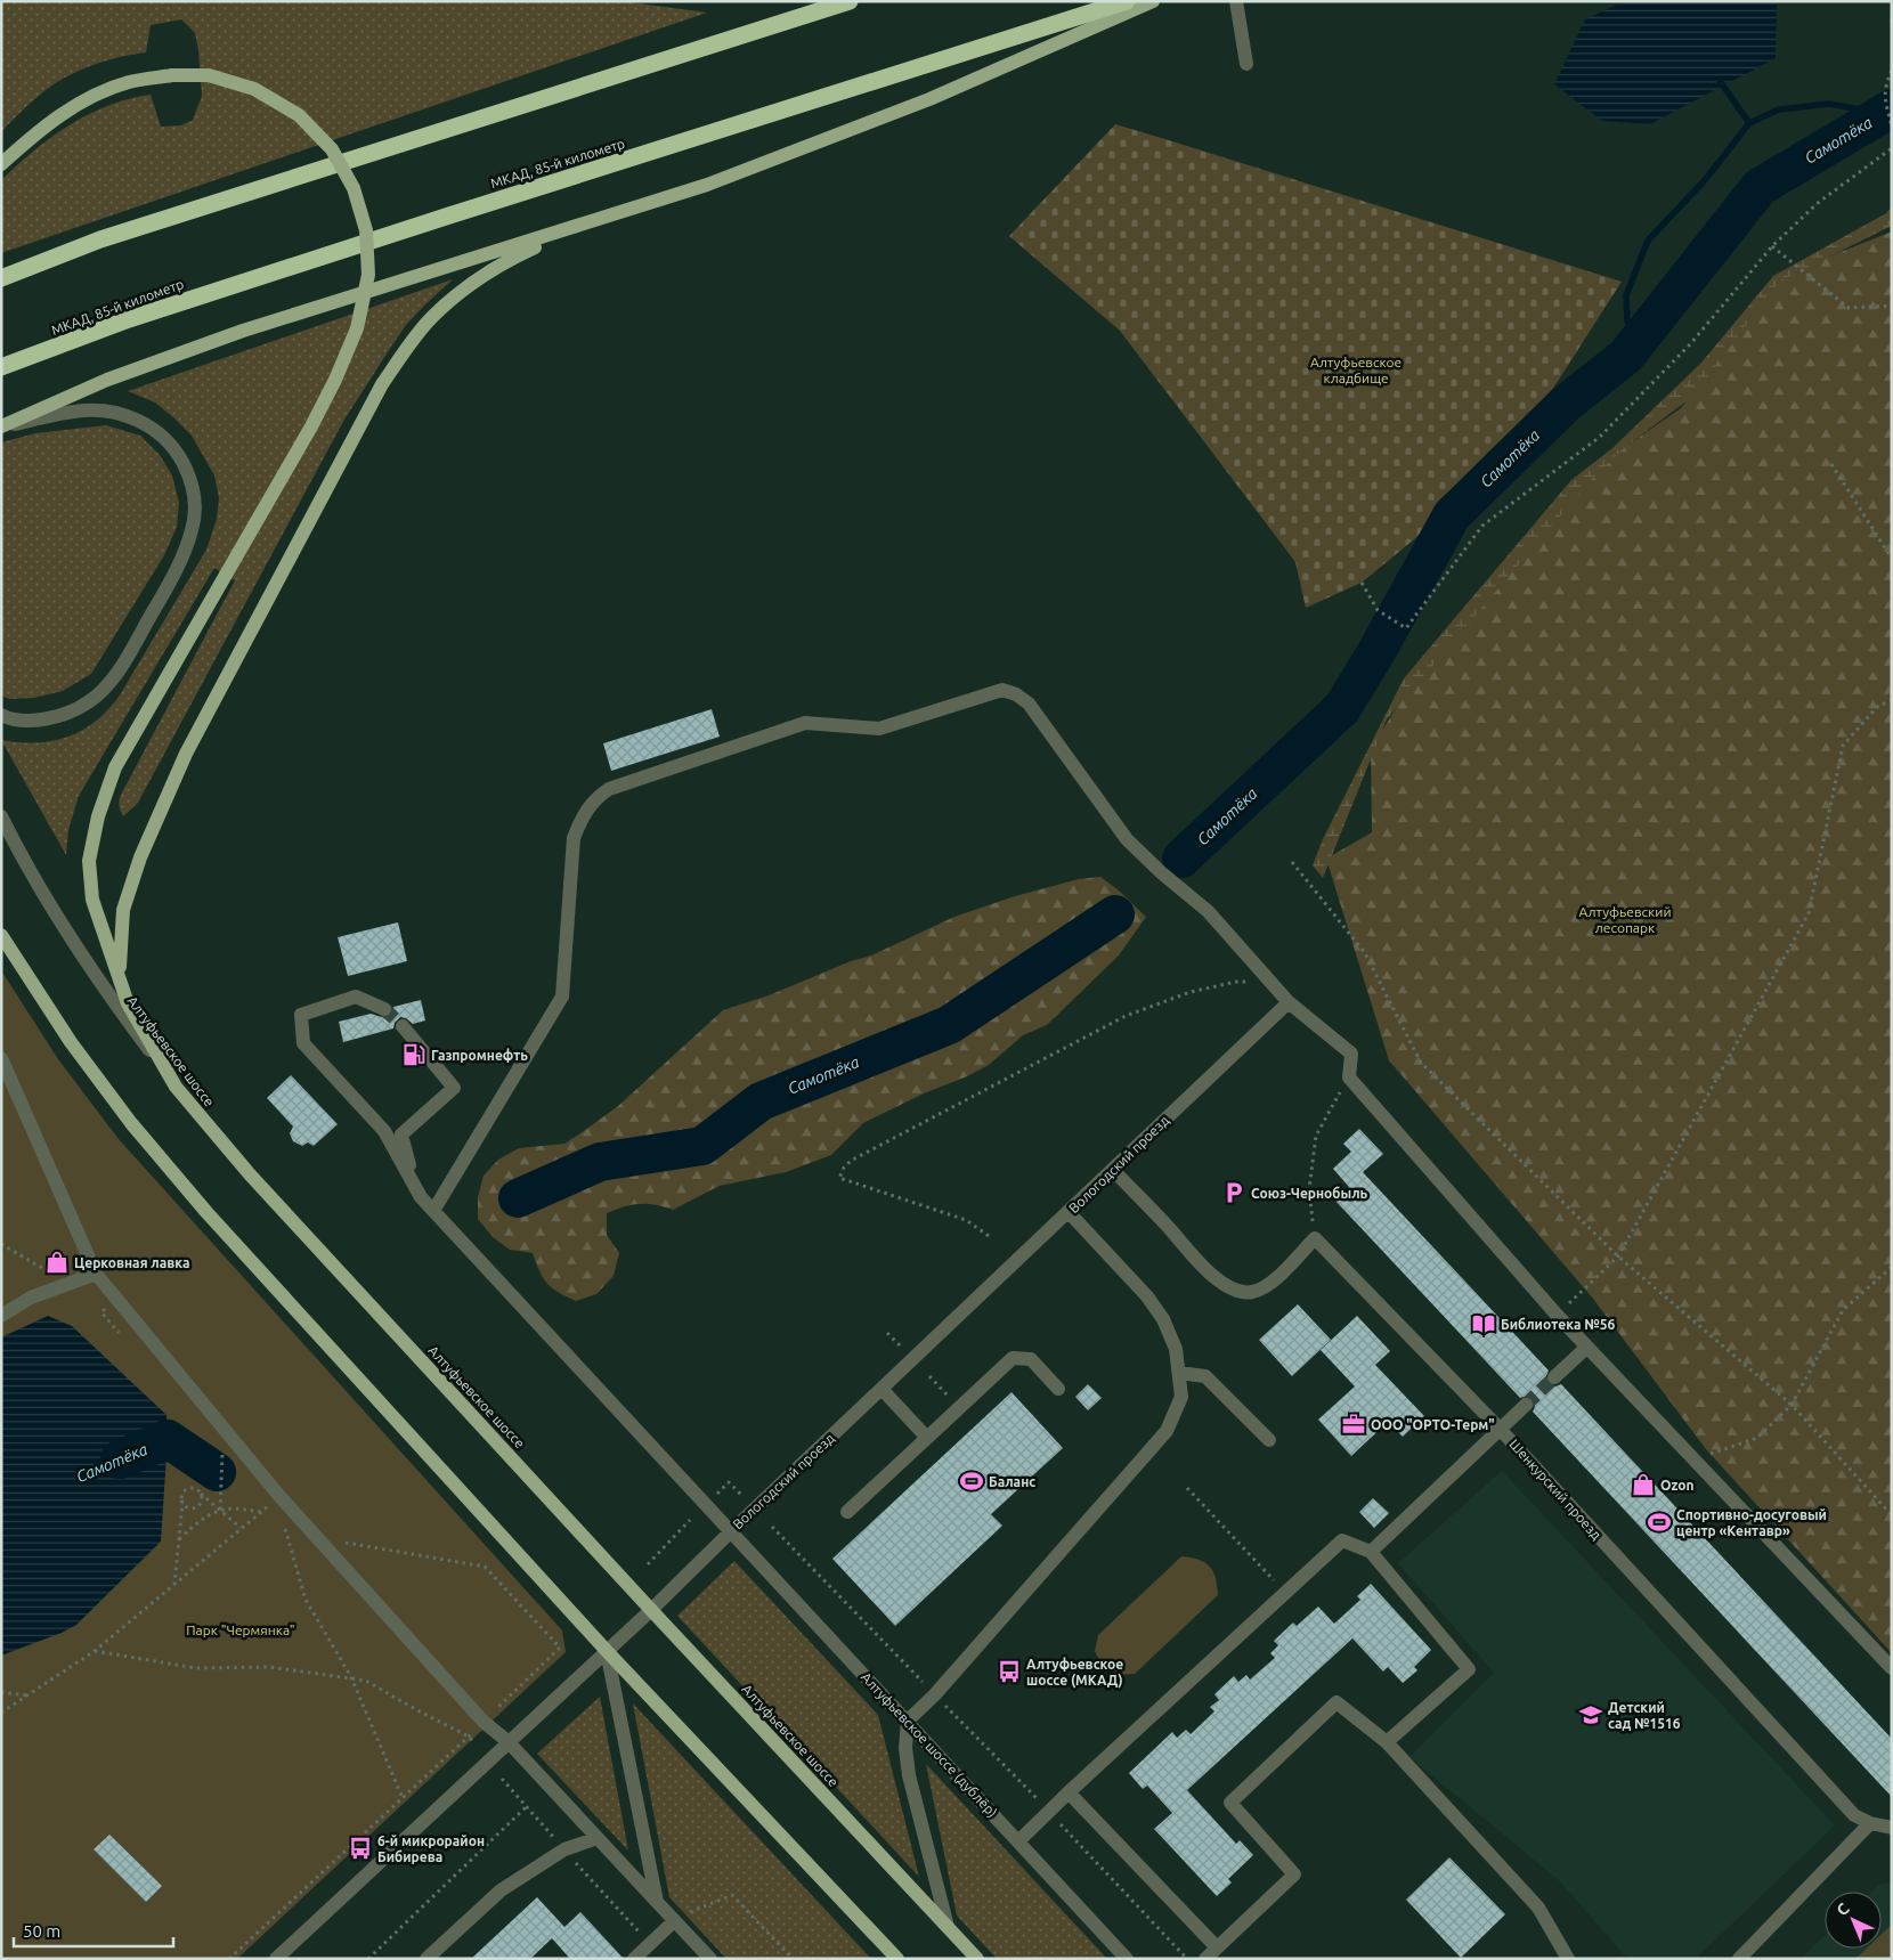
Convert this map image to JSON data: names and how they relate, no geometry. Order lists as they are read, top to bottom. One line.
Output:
{"streets":{"highway":["МКАД, 85-й километр"],"main road":["Алтуфьевское шоссе"],"street":["Вологодский проезд","Шенкурский проезд","Алтуфьевское шоссе (дублёр)"]},"crossings":[["Алтуфьевское шоссе","Вологодский проезд"],["Вологодский проезд","Алтуфьевское шоссе (дублёр)"]],"water":["Самотёка"],"parks":["Алтуфьевское кладбище","Алтуфьевский лесопарк","Парк \"Чермянка\""],"places":{"fuel station":["Газпромнефть"],"parking":["Союз-Чернобыль"],"shop":["Церковная лавка","Ozon"],"library":["Библиотека №56"],"office":["ООО \"ОРТО-Терм\""],"sports":["Баланс","Спортивно-досуговый центр «Кентавр»"],"bus stop":["Алтуфьевское шоссе (МКАД)","6-й микрорайон Бибирева"],"school or university":["Детский сад №1516"]},"scale_bar":"50 m","north":"top left"}
